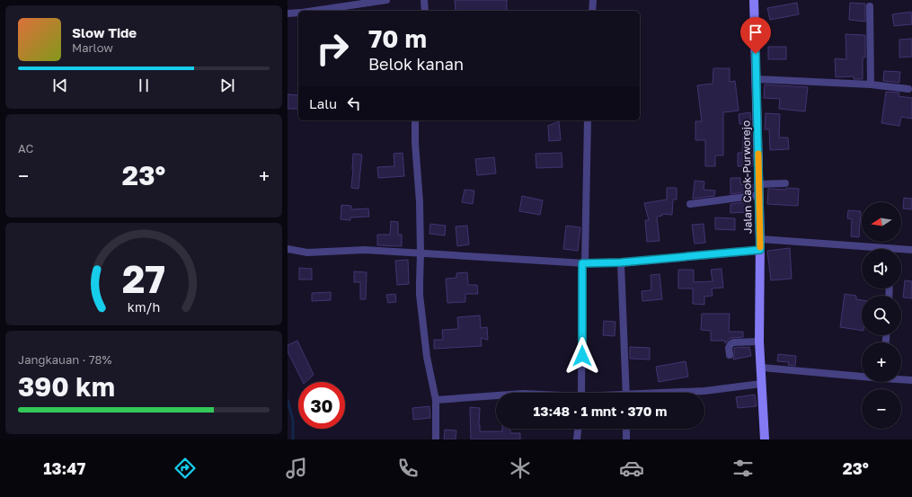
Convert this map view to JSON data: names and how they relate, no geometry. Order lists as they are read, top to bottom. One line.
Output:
{"streets":{"street":["Jalan Caok-Purworejo"]},"north":"left","page":{"turn":["70 m","Belok kanan"],"song":["Slow Tide","Marlow"],"then":"Lalu","tile":["AC",["Jangkauan · 78%","390 km"]],"heat":["−","23°","+"],"map_buttons":["+","−"],"limit":"30","trip":"13:48 · 1 mnt · 370 m","tabs":["13:47","23°"],"gauge":["27","km/h"]}}
